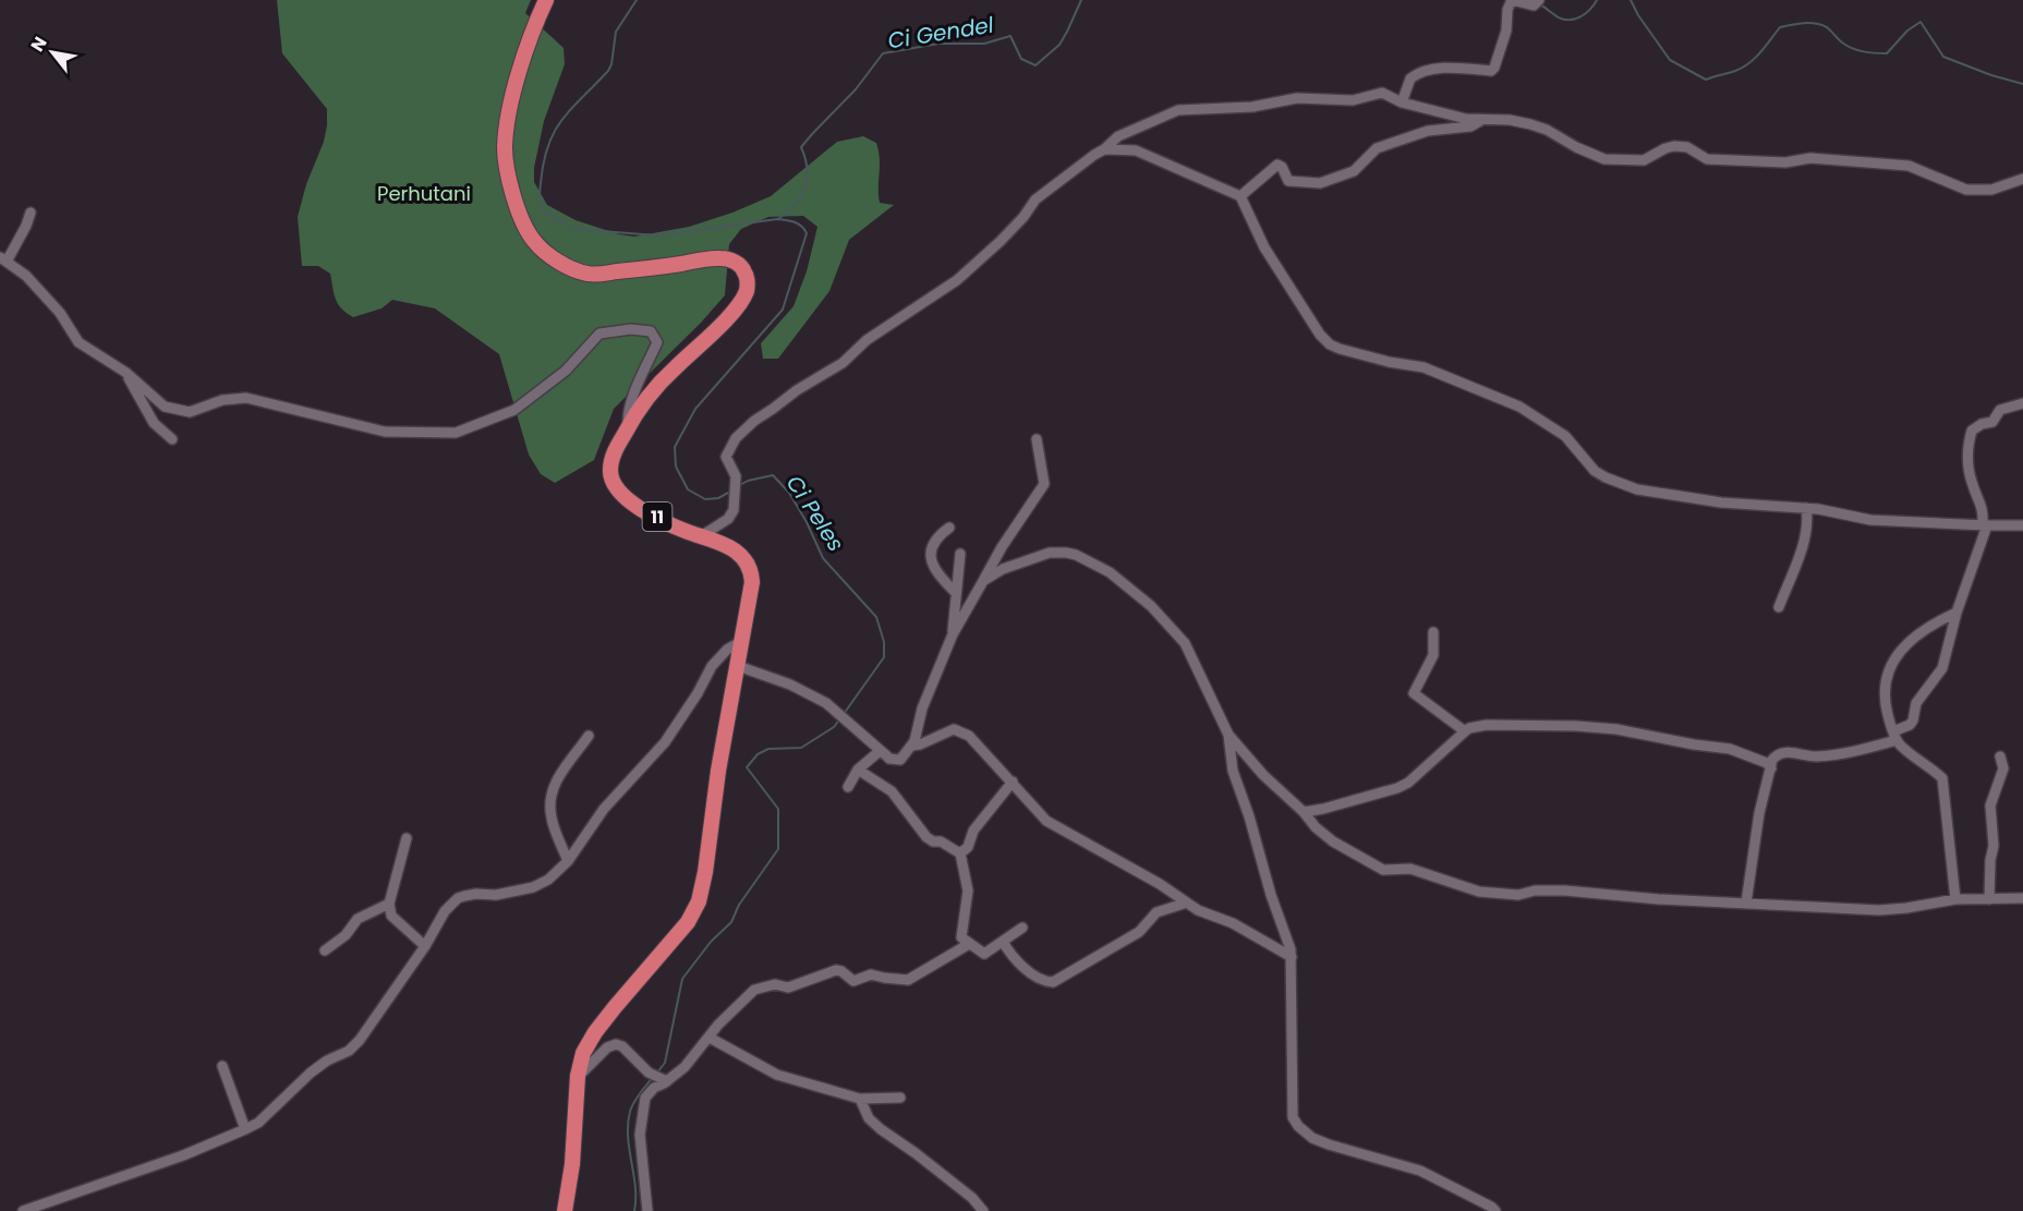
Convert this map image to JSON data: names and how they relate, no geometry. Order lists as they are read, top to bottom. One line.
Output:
{"streets":{"highway":["11"]},"water":["Ci Gendel","Ci Peles"],"parks":["Perhutani"],"north":"top left"}
